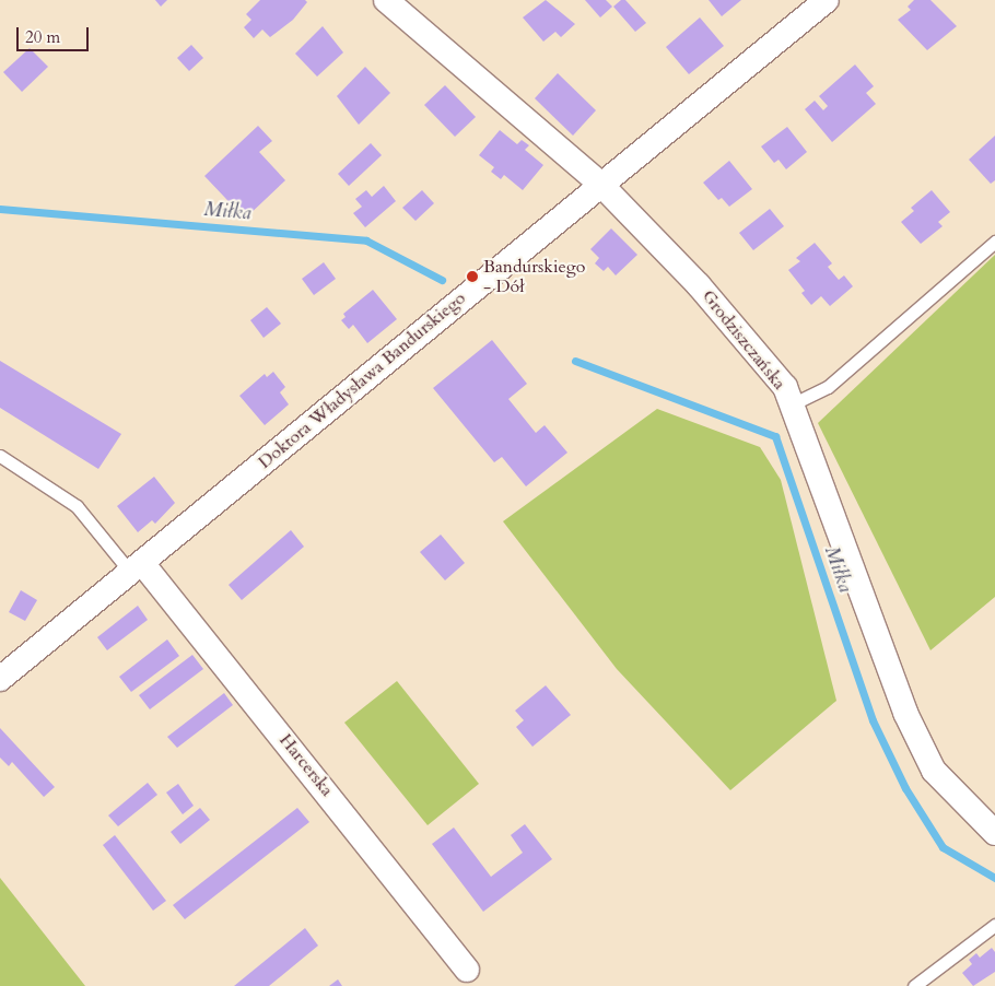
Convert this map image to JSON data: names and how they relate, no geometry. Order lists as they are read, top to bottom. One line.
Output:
{"streets":{"street":["Grodziszczańska","Doktora Władysława Bandurskiego","Harcerska"]},"crossings":[["Grodziszczańska","Doktora Władysława Bandurskiego"],["Doktora Władysława Bandurskiego","Harcerska"]],"water":["Miłka"],"places":["Bandurskiego - Dół"],"scale_bar":"20 m"}
